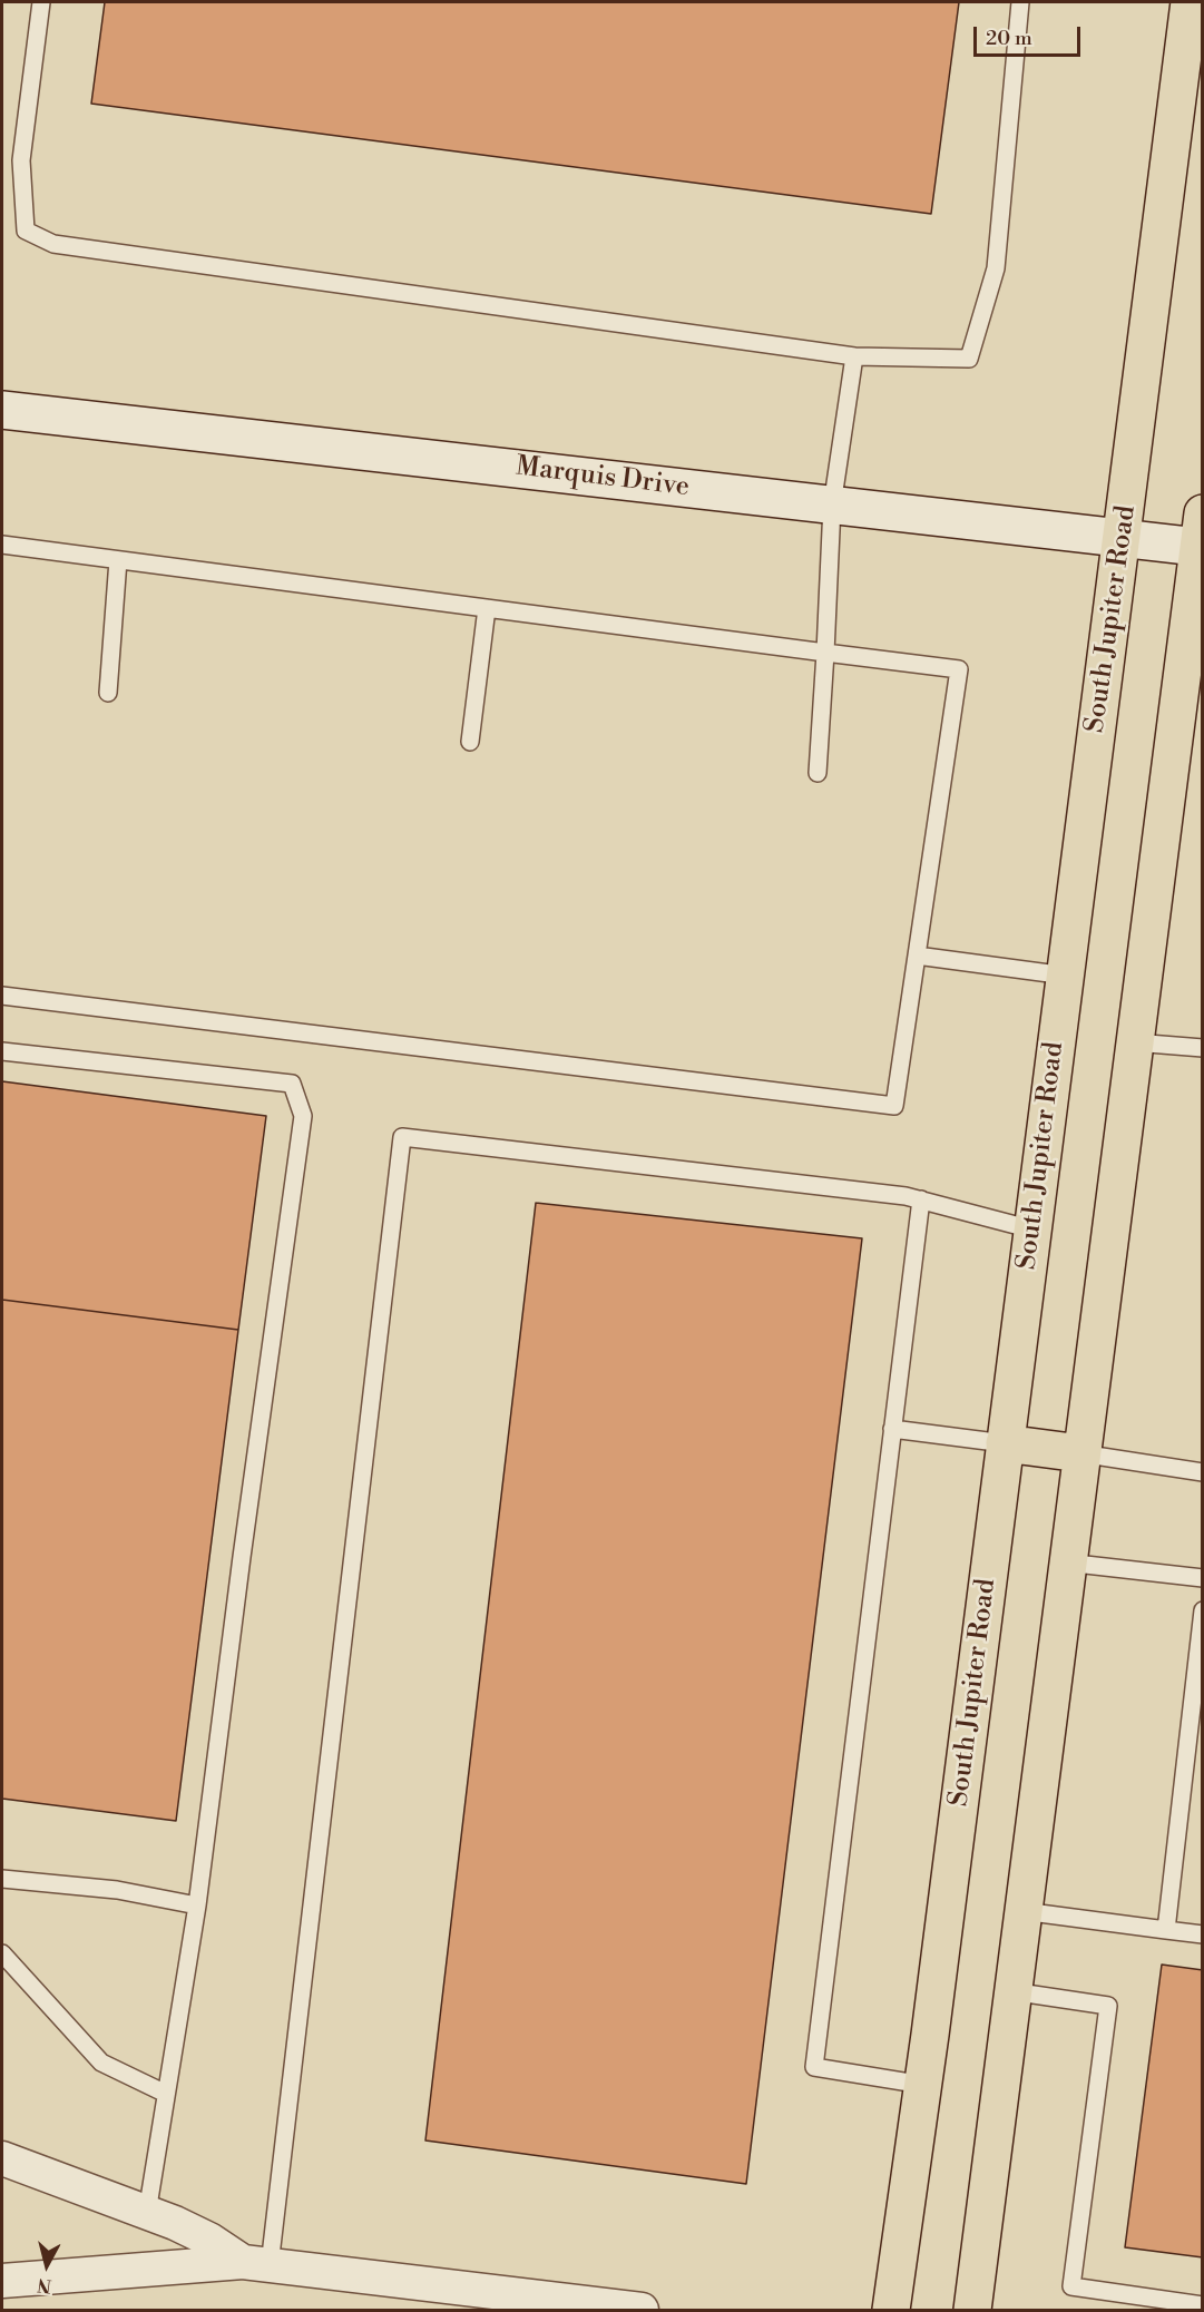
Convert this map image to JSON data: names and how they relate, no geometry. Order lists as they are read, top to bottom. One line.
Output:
{"streets":{"main road":["South Jupiter Road"],"street":["Marquis Drive"]},"crossings":[["Marquis Drive","South Jupiter Road"]],"scale_bar":"20 m","north":"bottom"}
